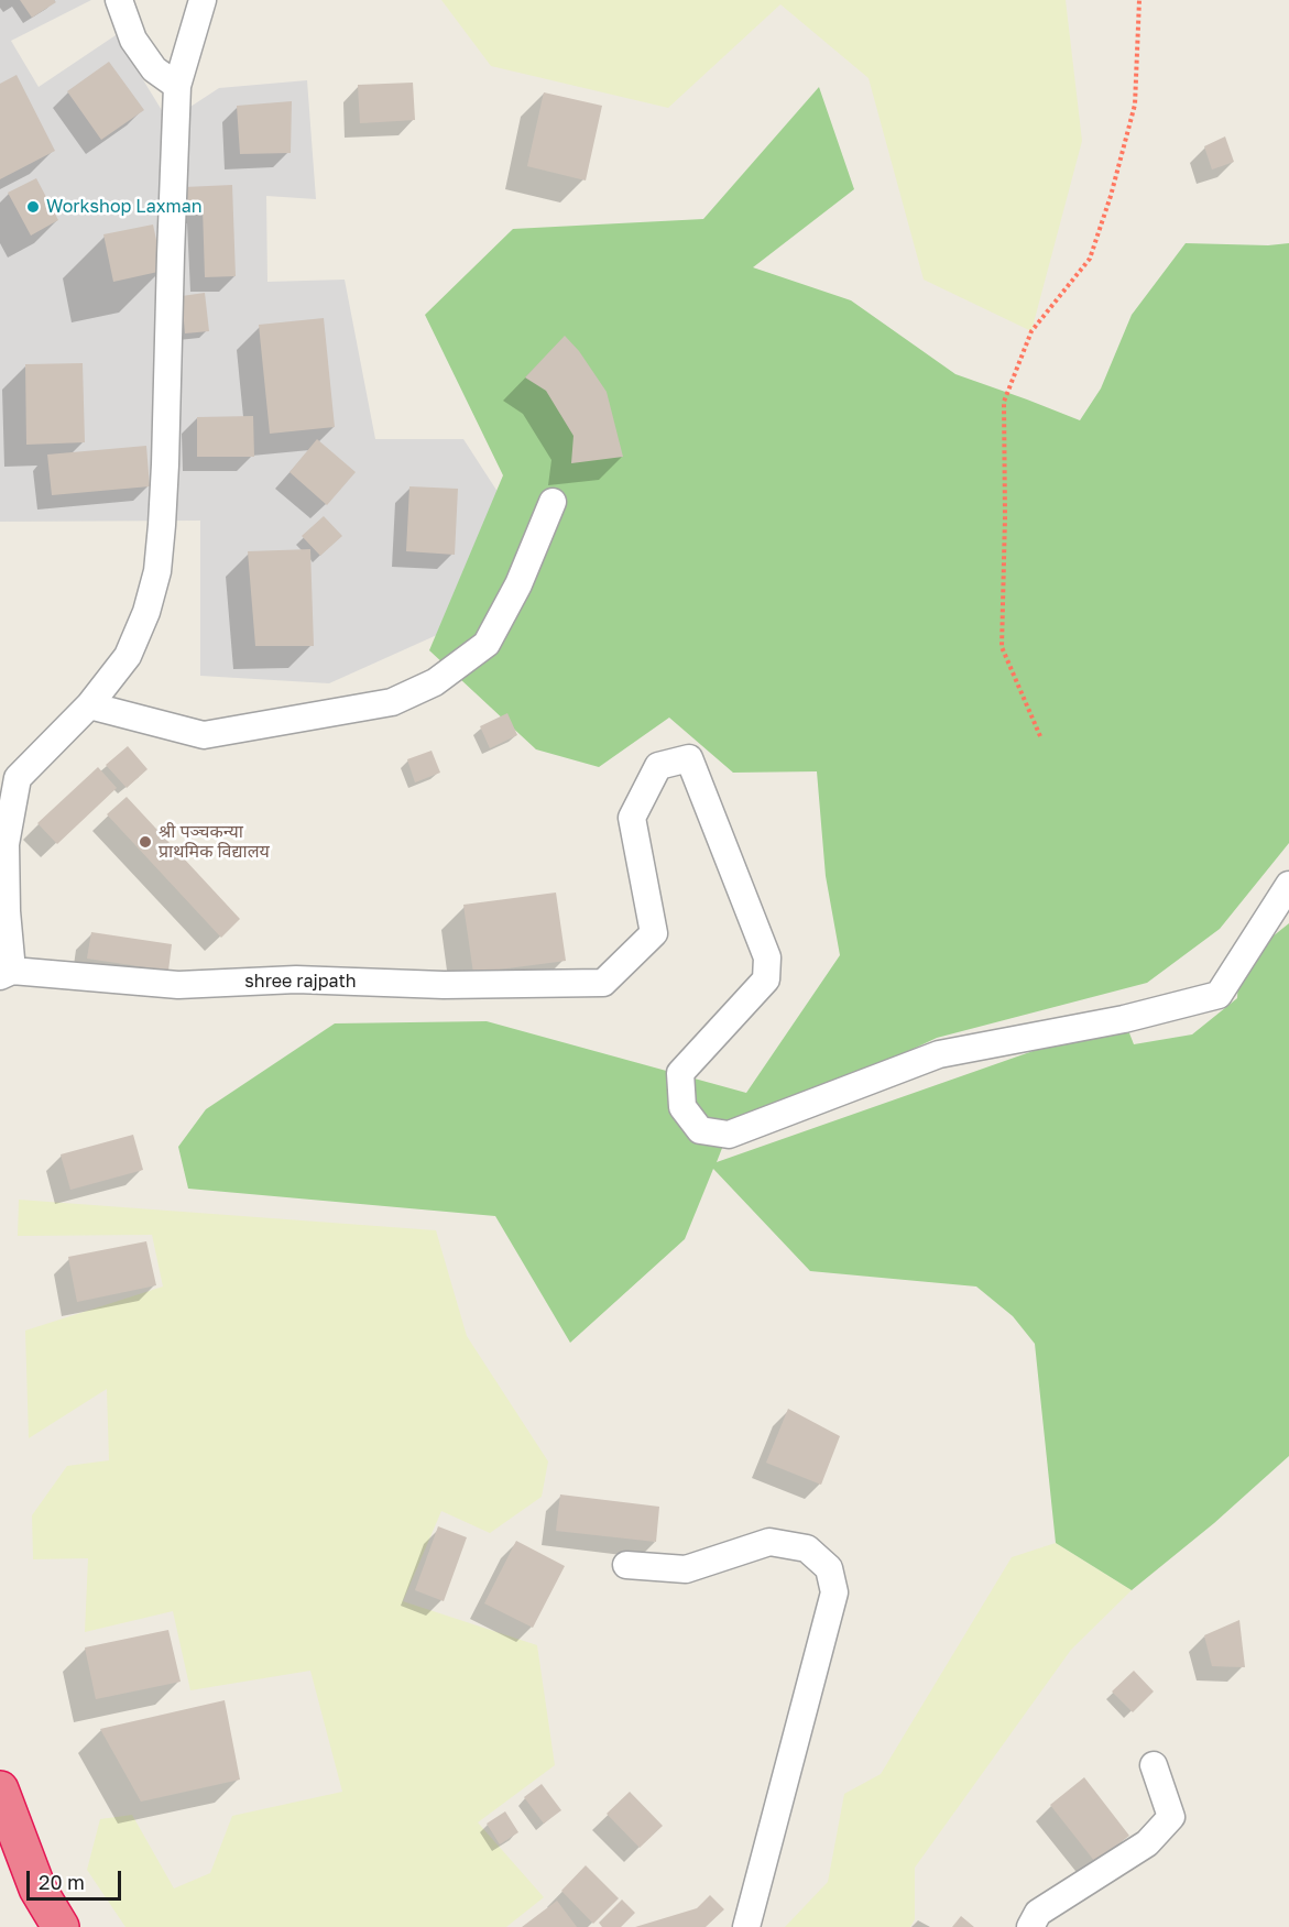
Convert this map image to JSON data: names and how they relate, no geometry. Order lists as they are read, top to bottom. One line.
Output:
{"streets":{"street":["shree rajpath"]},"places":["Workshop Laxman","श्री पञ्चकन्या प्राथमिक विद्यालय"],"scale_bar":"20 m"}
